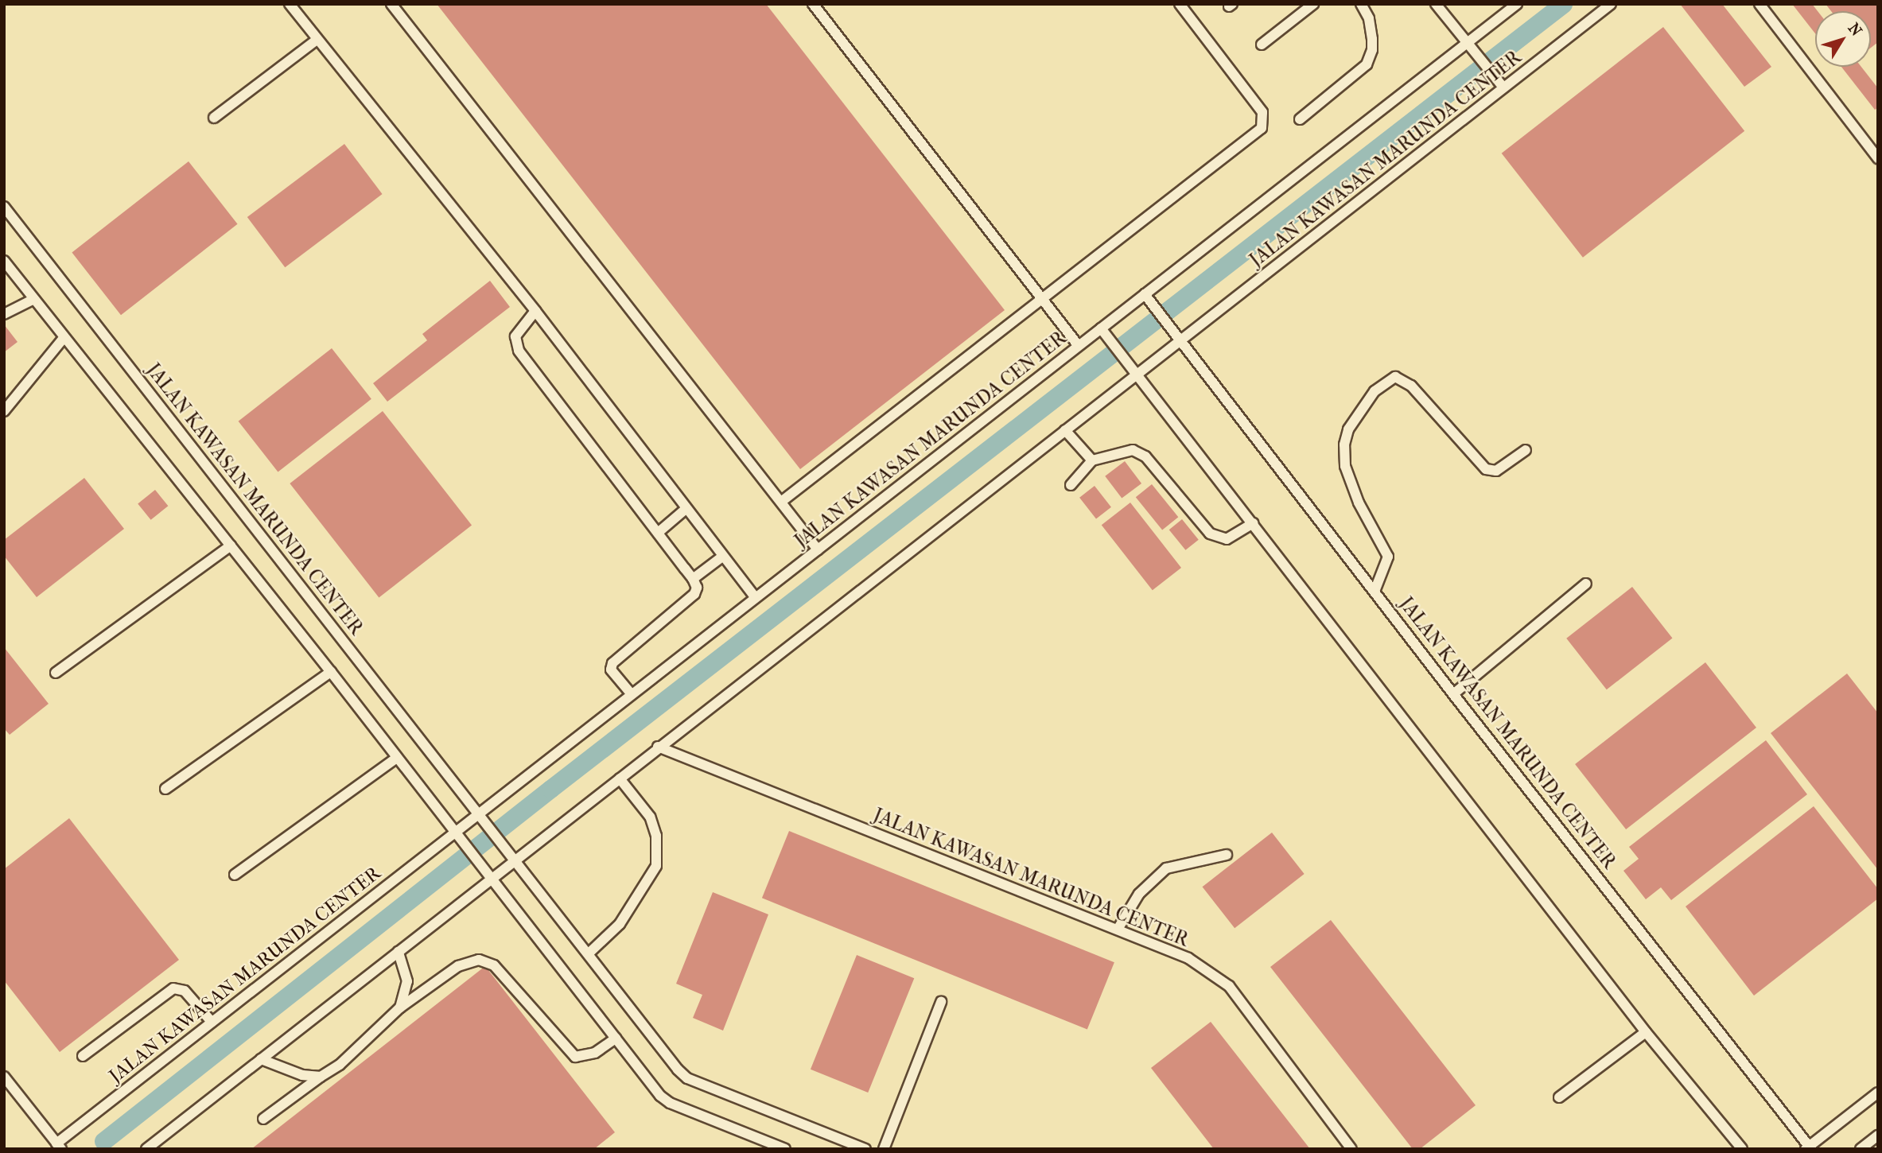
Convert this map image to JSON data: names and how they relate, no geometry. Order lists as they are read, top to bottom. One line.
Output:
{"streets":{"lane":["JALAN KAWASAN MARUNDA CENTER"]},"north":"top right"}
